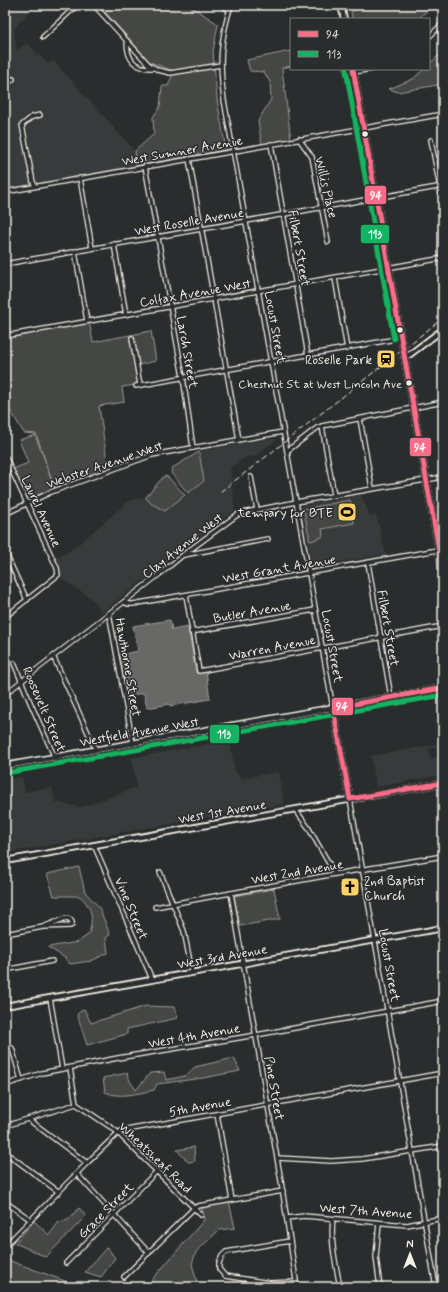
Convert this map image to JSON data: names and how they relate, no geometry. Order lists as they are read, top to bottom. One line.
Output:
{"streets":{"main road":["Westfield Avenue West"],"street":["West Sumner Avenue","Willis Place","West Roselle Avenue","Filbert Street","Colfax Avenue West","Locust Street","Larch Street","Webster Avenue West","Laurel Avenue","Clay Avenue West","West Grant Avenue","Butler Avenue","Warren Avenue","Hawthorne Street","Roosevelt Street","West 1st Avenue","West 2nd Avenue","Vine Street","West 3rd Avenue","West 4th Avenue","Pine Street","5th Avenue","Wheatsheaf Road","Grace Street","West 7th Avenue"]},"crossings":[["West Sumner Avenue","Willis Place"],["West Sumner Avenue","Filbert Street"],["West Sumner Avenue","Locust Street"],["West Sumner Avenue","Larch Street"],["Willis Place","West Roselle Avenue"],["West Roselle Avenue","Filbert Street"],["West Roselle Avenue","Locust Street"],["West Roselle Avenue","Larch Street"],["Filbert Street","Colfax Avenue West"],["Filbert Street","West Grant Avenue"],["Filbert Street","Warren Avenue"],["Filbert Street","Westfield Avenue West"],["Colfax Avenue West","Locust Street"],["Colfax Avenue West","Larch Street"],["Locust Street","Webster Avenue West"],["Locust Street","Clay Avenue West"],["Locust Street","West Grant Avenue"],["Locust Street","Butler Avenue"],["Locust Street","Warren Avenue"],["Locust Street","Westfield Avenue West"],["Locust Street","West 1st Avenue"],["Locust Street","West 2nd Avenue"],["Locust Street","West 3rd Avenue"],["Locust Street","West 4th Avenue"],["Locust Street","5th Avenue"],["Locust Street","West 7th Avenue"],["Larch Street","Webster Avenue West"],["Webster Avenue West","Laurel Avenue"],["Clay Avenue West","West Grant Avenue"],["Clay Avenue West","Hawthorne Street"],["Clay Avenue West","Roosevelt Street"],["Butler Avenue","Warren Avenue"],["Hawthorne Street","Westfield Avenue West"],["Roosevelt Street","Westfield Avenue West"],["West 1st Avenue","Vine Street"],["West 2nd Avenue","Pine Street"],["Vine Street","West 3rd Avenue"],["West 3rd Avenue","Pine Street"],["West 4th Avenue","Pine Street"],["Pine Street","5th Avenue"],["Pine Street","West 7th Avenue"],["5th Avenue","Wheatsheaf Road"],["Wheatsheaf Road","Grace Street"]],"places":{"station":["Roselle Park"],"other":["Chestnut St at West Lincoln Ave"],"sports":["tempary for BTE"],"church":["2nd Baptist Church"]},"lines":["transit line 94","transit line 113"],"legend":["94","113"],"north":"top"}
